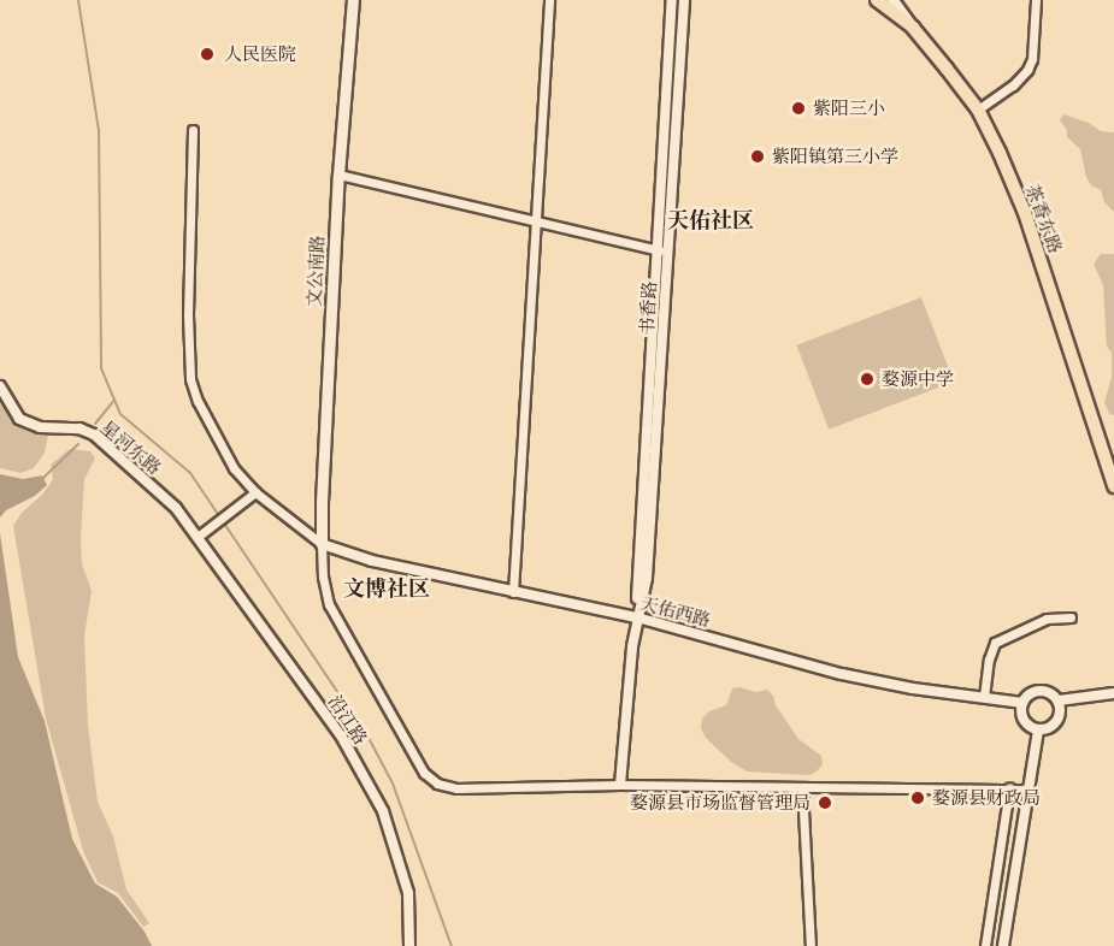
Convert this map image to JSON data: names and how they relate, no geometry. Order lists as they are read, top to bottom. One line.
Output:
{"streets":{"main road":["茶香东路","文公南路"],"street":["书香路","星河东路","天佑西路","沿江路"]},"crossings":[["文公南路","天佑西路"],["书香路","天佑西路"],["星河东路","沿江路"]],"districts":["天佑社区","文博社区"],"places":["人民医院","紫阳三小","紫阳镇第三小学","婺源中学","婺源县财政局","婺源县市场监督管理局"]}
